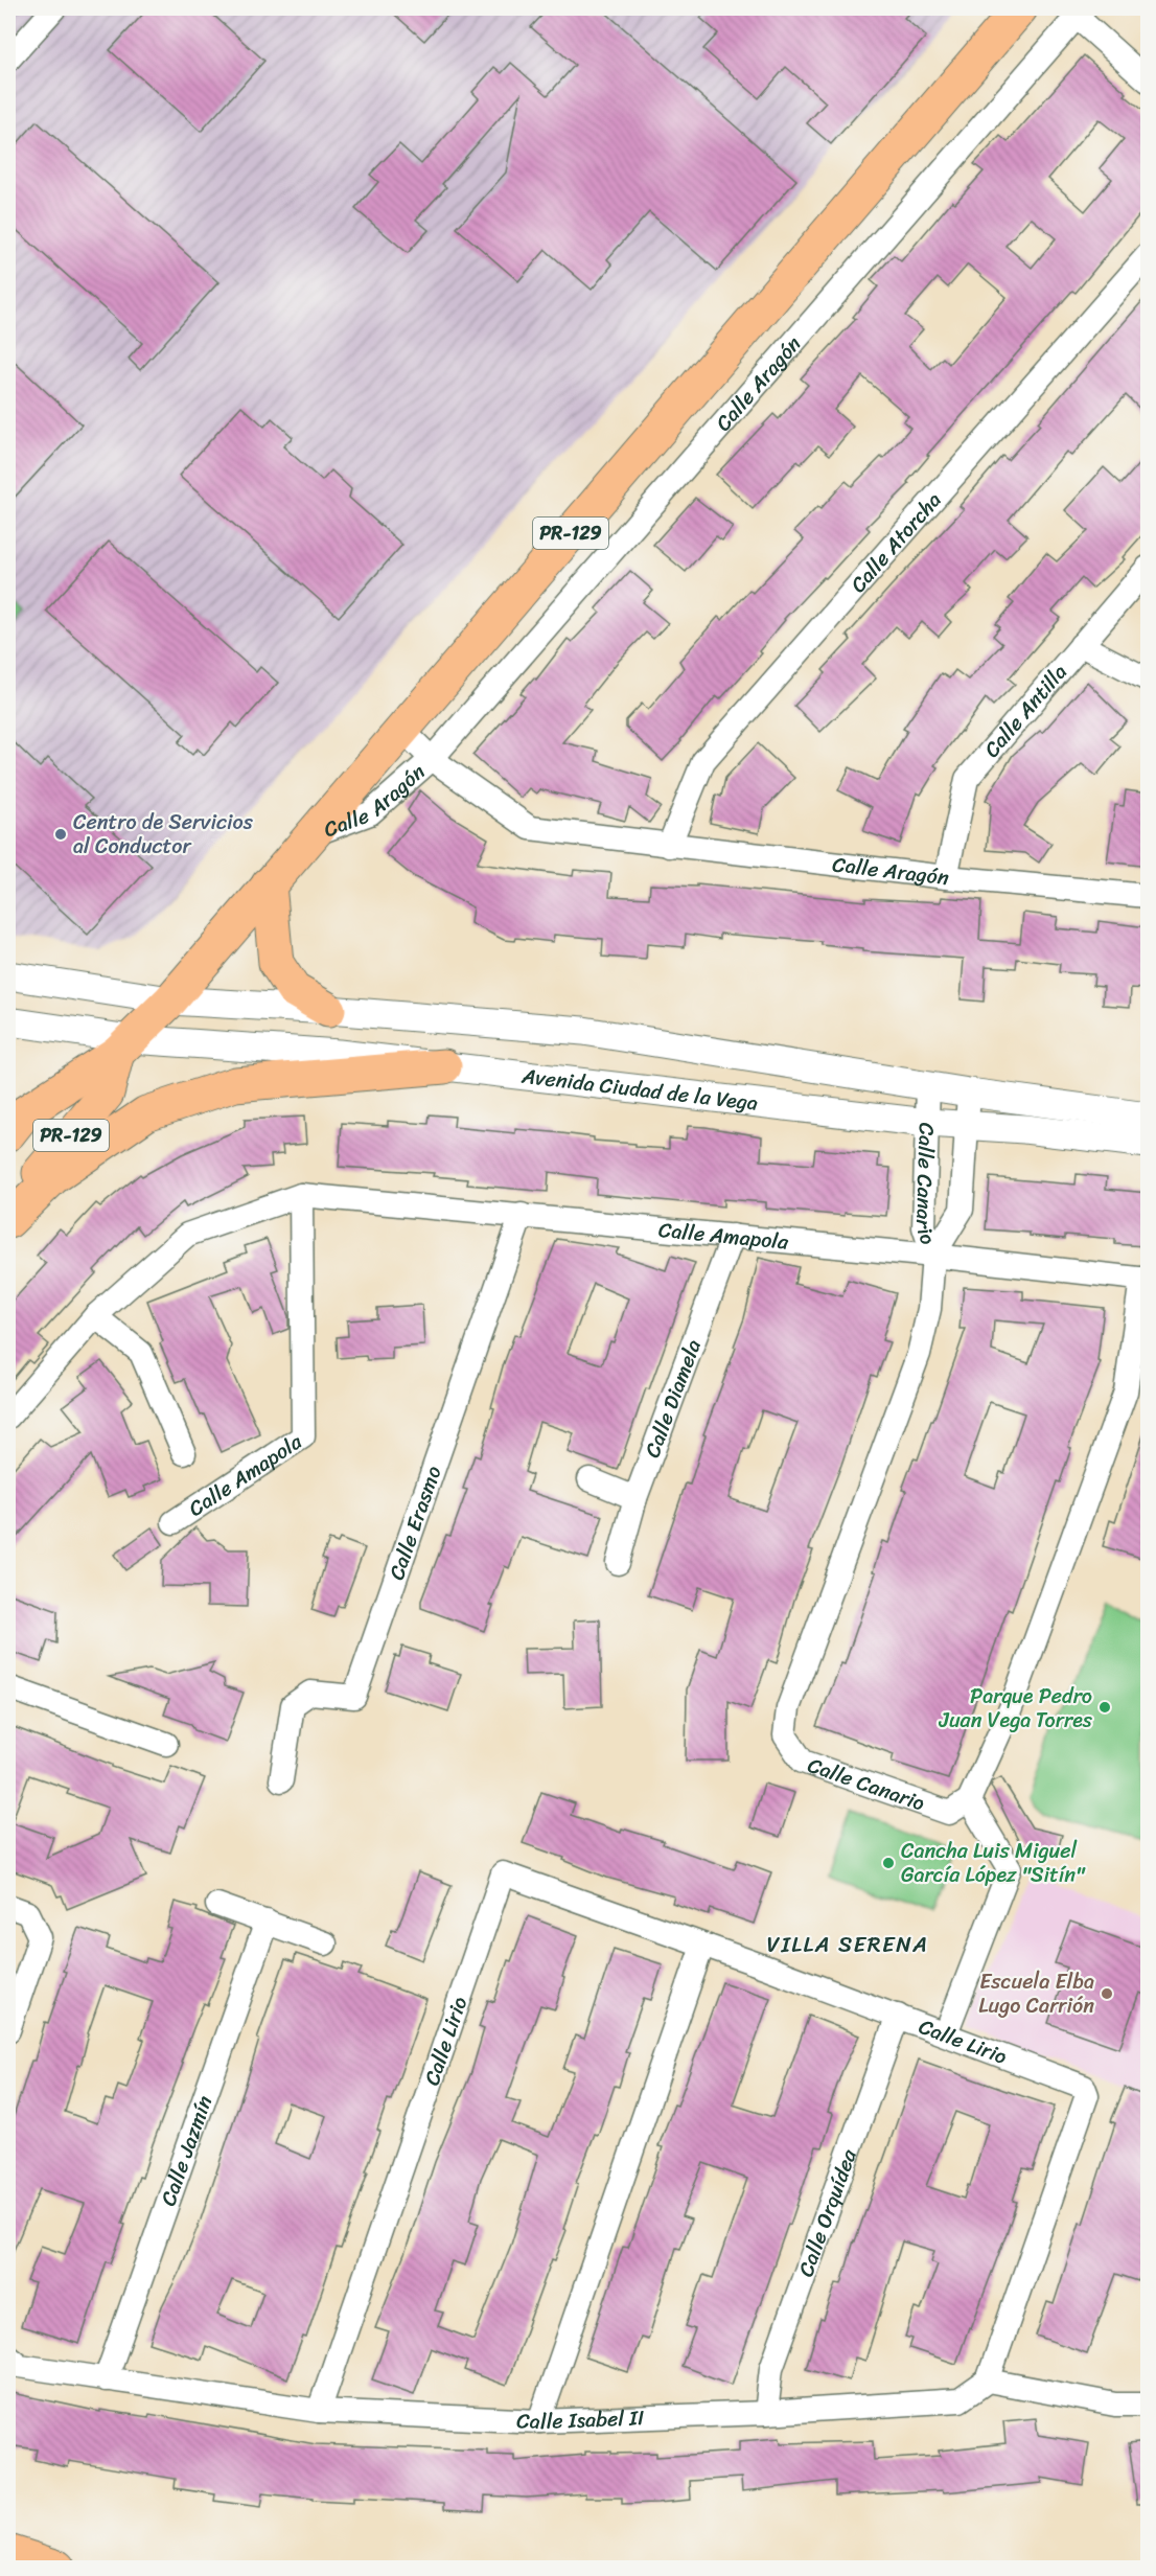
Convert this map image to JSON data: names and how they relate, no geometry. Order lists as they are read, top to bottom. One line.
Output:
{"streets":{"main road":["PR-129"],"street":["Calle Aragón","Calle Atorcha","Calle Antilla","Avenida Ciudad de la Vega","Calle Canario","Calle Amapola","Calle Diamela","Calle Erasmo","Calle Lirio","Calle Jazmín","Calle Orquídea","Calle Isabel II"]},"crossings":[["Calle Aragón","PR-129"],["Calle Aragón","Calle Atorcha"],["Calle Aragón","Calle Antilla"],["PR-129","Avenida Ciudad de la Vega"],["Avenida Ciudad de la Vega","Calle Canario"],["Calle Canario","Calle Amapola"],["Calle Amapola","Calle Diamela"],["Calle Amapola","Calle Erasmo"],["Calle Lirio","Calle Orquídea"],["Calle Lirio","Calle Isabel II"],["Calle Jazmín","Calle Isabel II"],["Calle Orquídea","Calle Isabel II"]],"districts":["VILLA SERENA"],"places":["Centro de Servicios al Conductor","Parque Pedro Juan Vega Torres","Cancha Luis Miguel García López \"Sitín\"","Escuela Elba Lugo Carrión"]}
